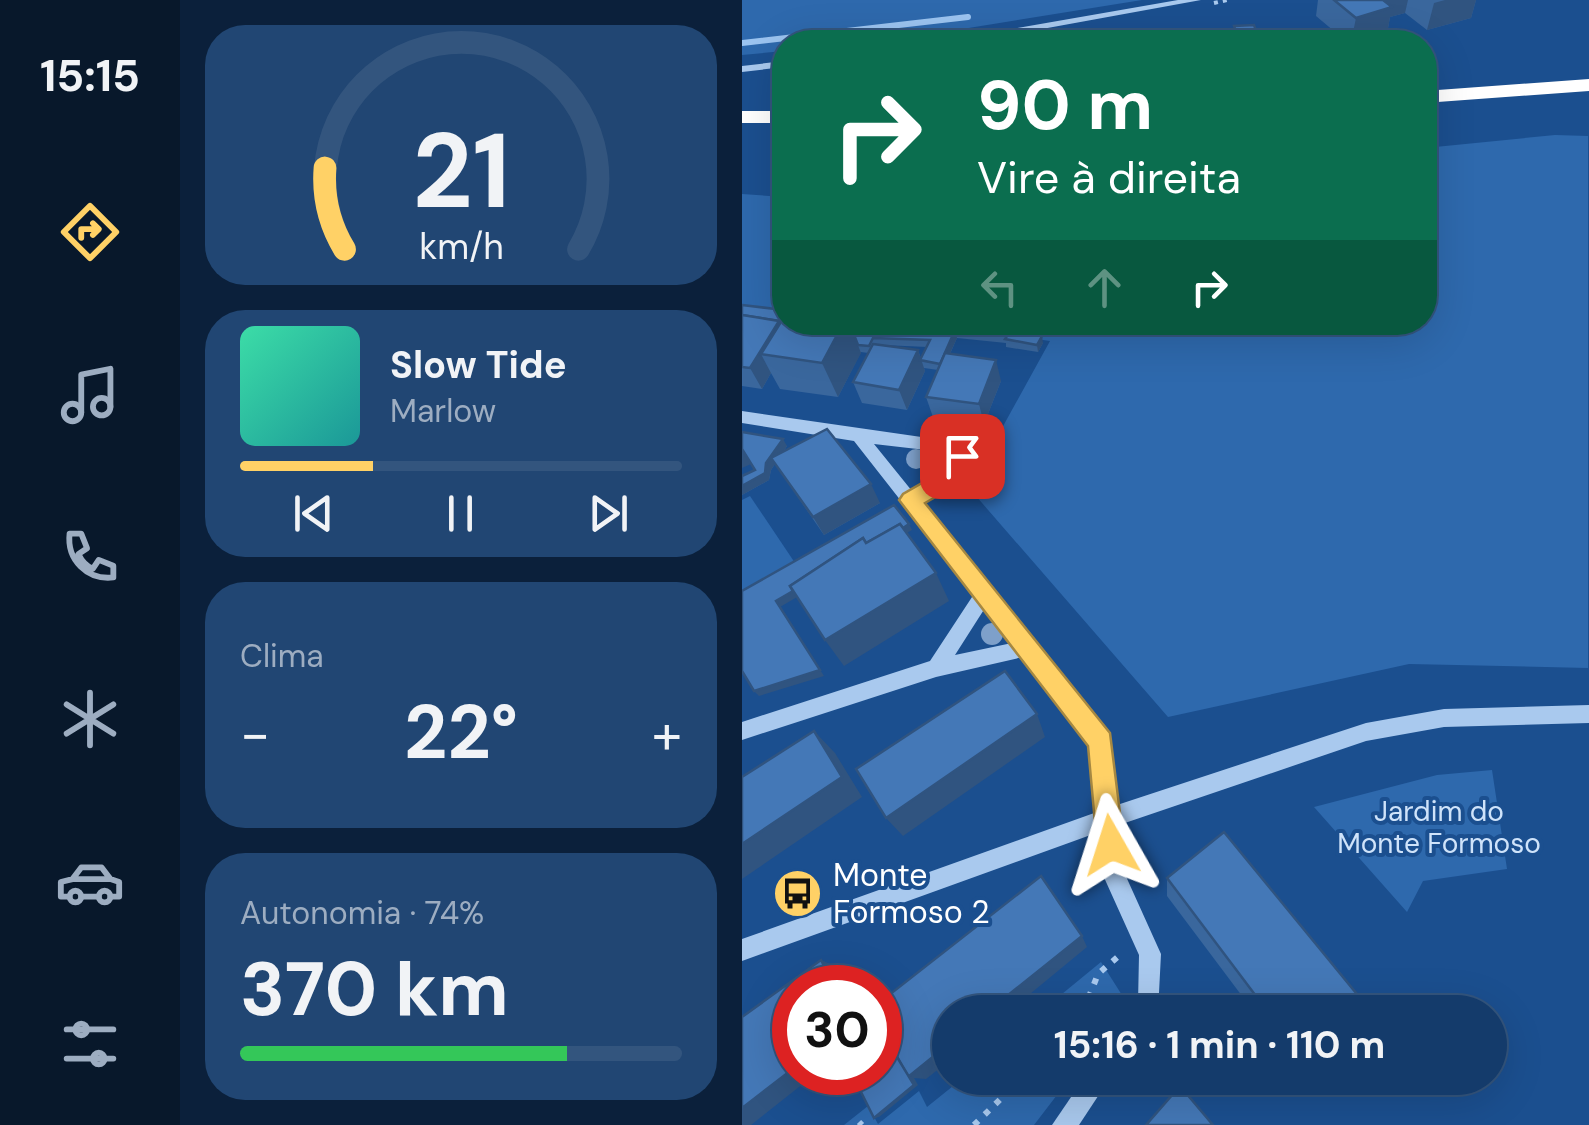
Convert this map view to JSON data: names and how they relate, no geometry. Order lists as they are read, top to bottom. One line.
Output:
{"parks":["Jardim do Monte Formoso"],"places":{"bus stop":["Monte Formoso 2"]},"page":{"tabs":"15:15","turn":["90 m","Vire à direita"],"song":["Slow Tide","Marlow"],"tile":["Clima",["Autonomia · 74%","370 km"]],"heat":["−","22°","+"],"limit":"30","trip":"15:16 · 1 min · 110 m","gauge":["21","km/h"]}}
